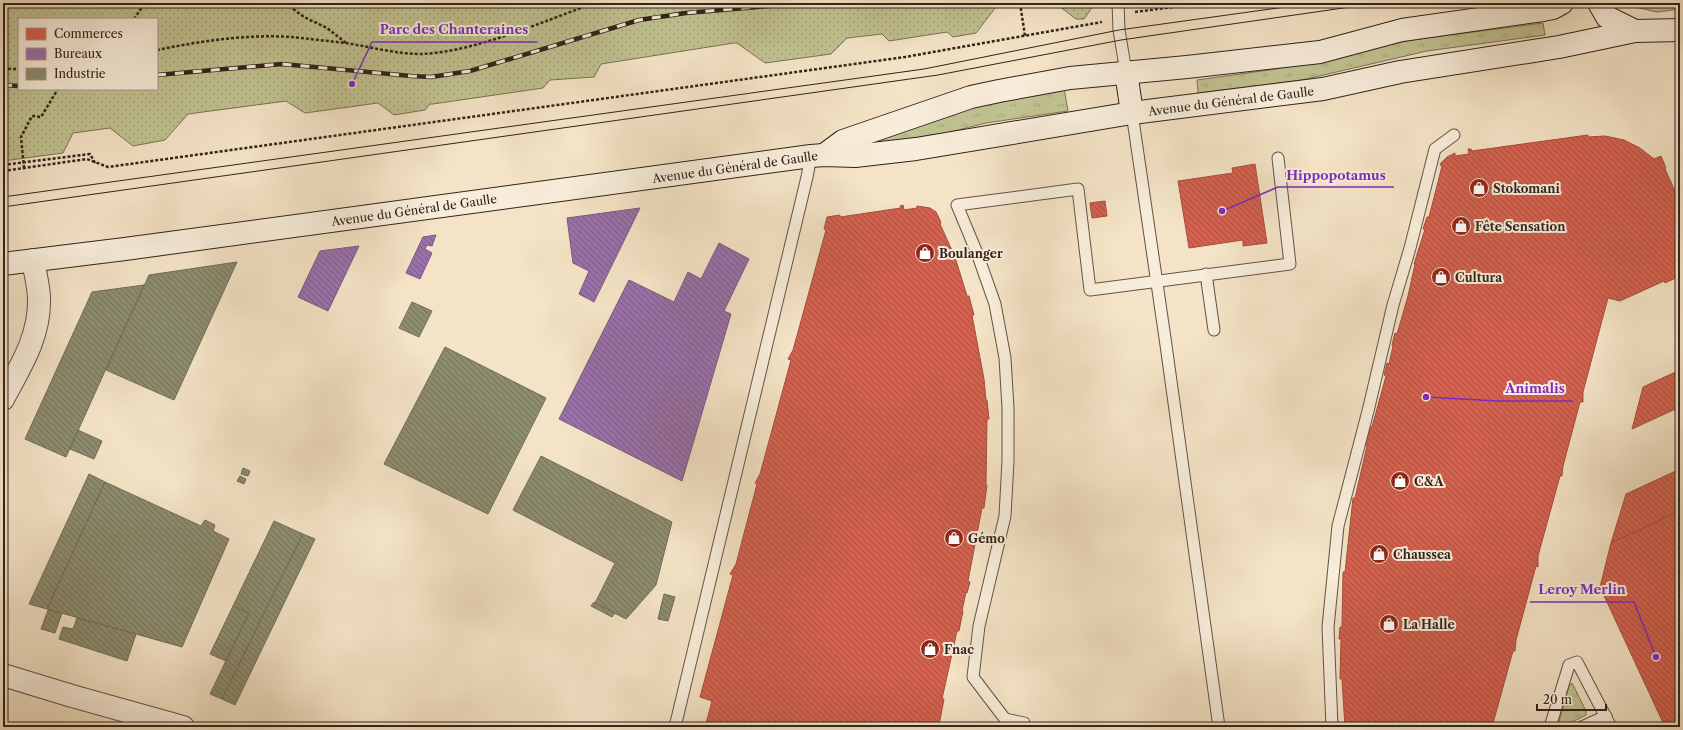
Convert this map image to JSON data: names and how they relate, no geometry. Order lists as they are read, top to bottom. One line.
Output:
{"streets":{"main road":["Avenue du Général de Gaulle"]},"places":{"other":["Parc des Chanteraines","Hippopotamus","Animalis","Leroy Merlin"],"shop":["Stokomani","Fête Sensation","Boulanger","Cultura","C&A","Gémo","Chaussea","La Halle","Fnac"]},"legend":["Commerces","Bureaux","Industrie"],"scale_bar":"20 m"}
